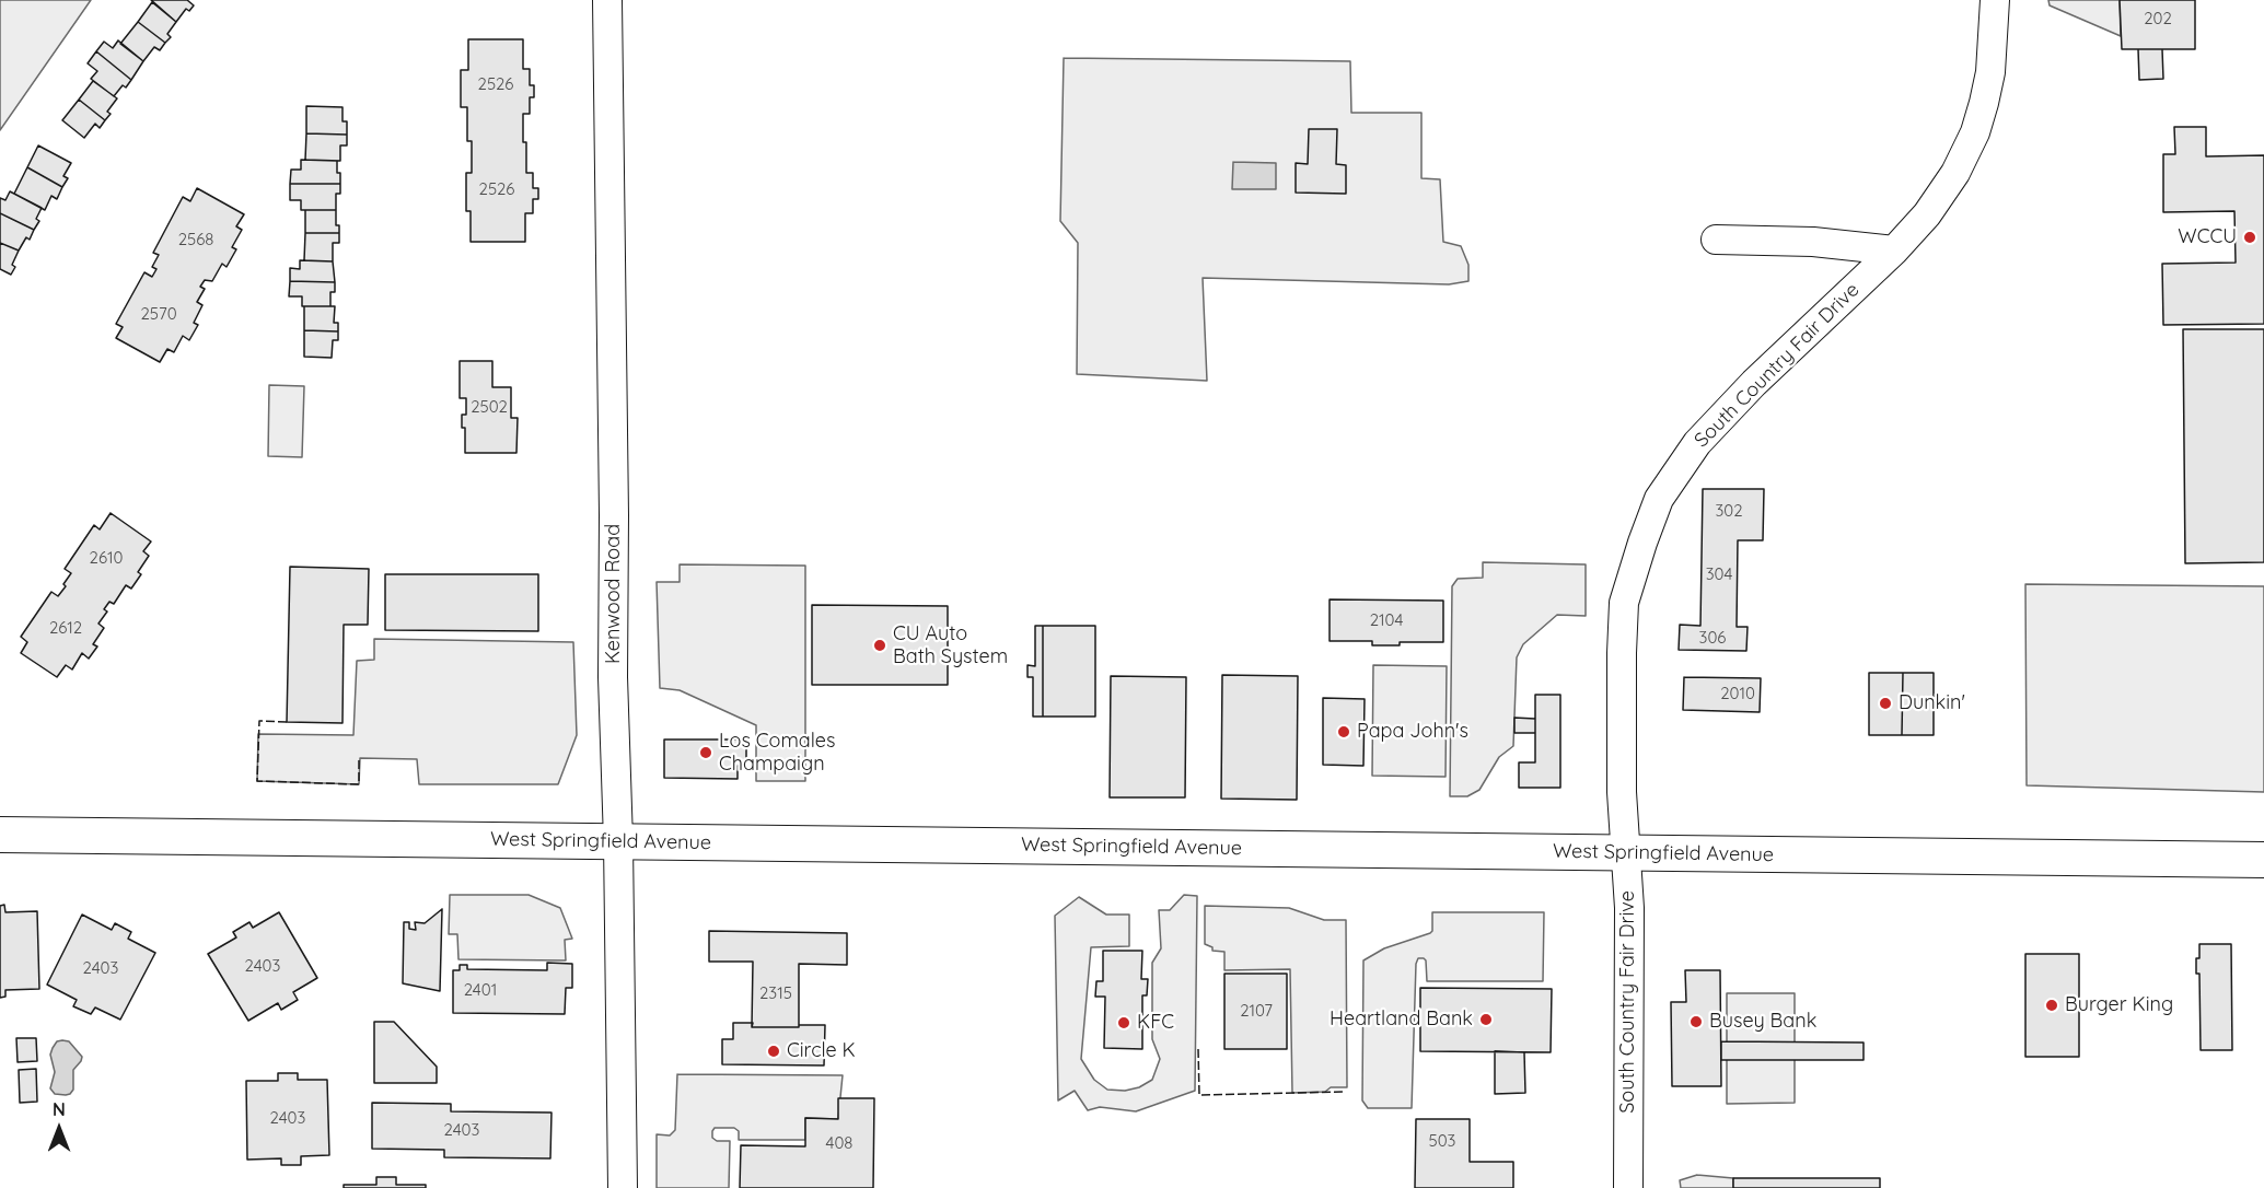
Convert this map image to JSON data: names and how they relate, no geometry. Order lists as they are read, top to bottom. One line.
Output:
{"streets":{"main road":["West Springfield Avenue"],"street":["South Country Fair Drive","Kenwood Road"]},"crossings":[["South Country Fair Drive","West Springfield Avenue"],["Kenwood Road","West Springfield Avenue"]],"places":["WCCU","CU Auto Bath System","Dunkin'","Papa John's","Los Comales Champaign","Burger King","Heartland Bank","Busey Bank","KFC","Circle K"],"house_numbers":["202","2526","2526","2568","2570","2502","302","2610","304","2104","2612","306","2010","2403","2403","2401","2315","2107","2403","2403","503","408"],"north":"top"}
